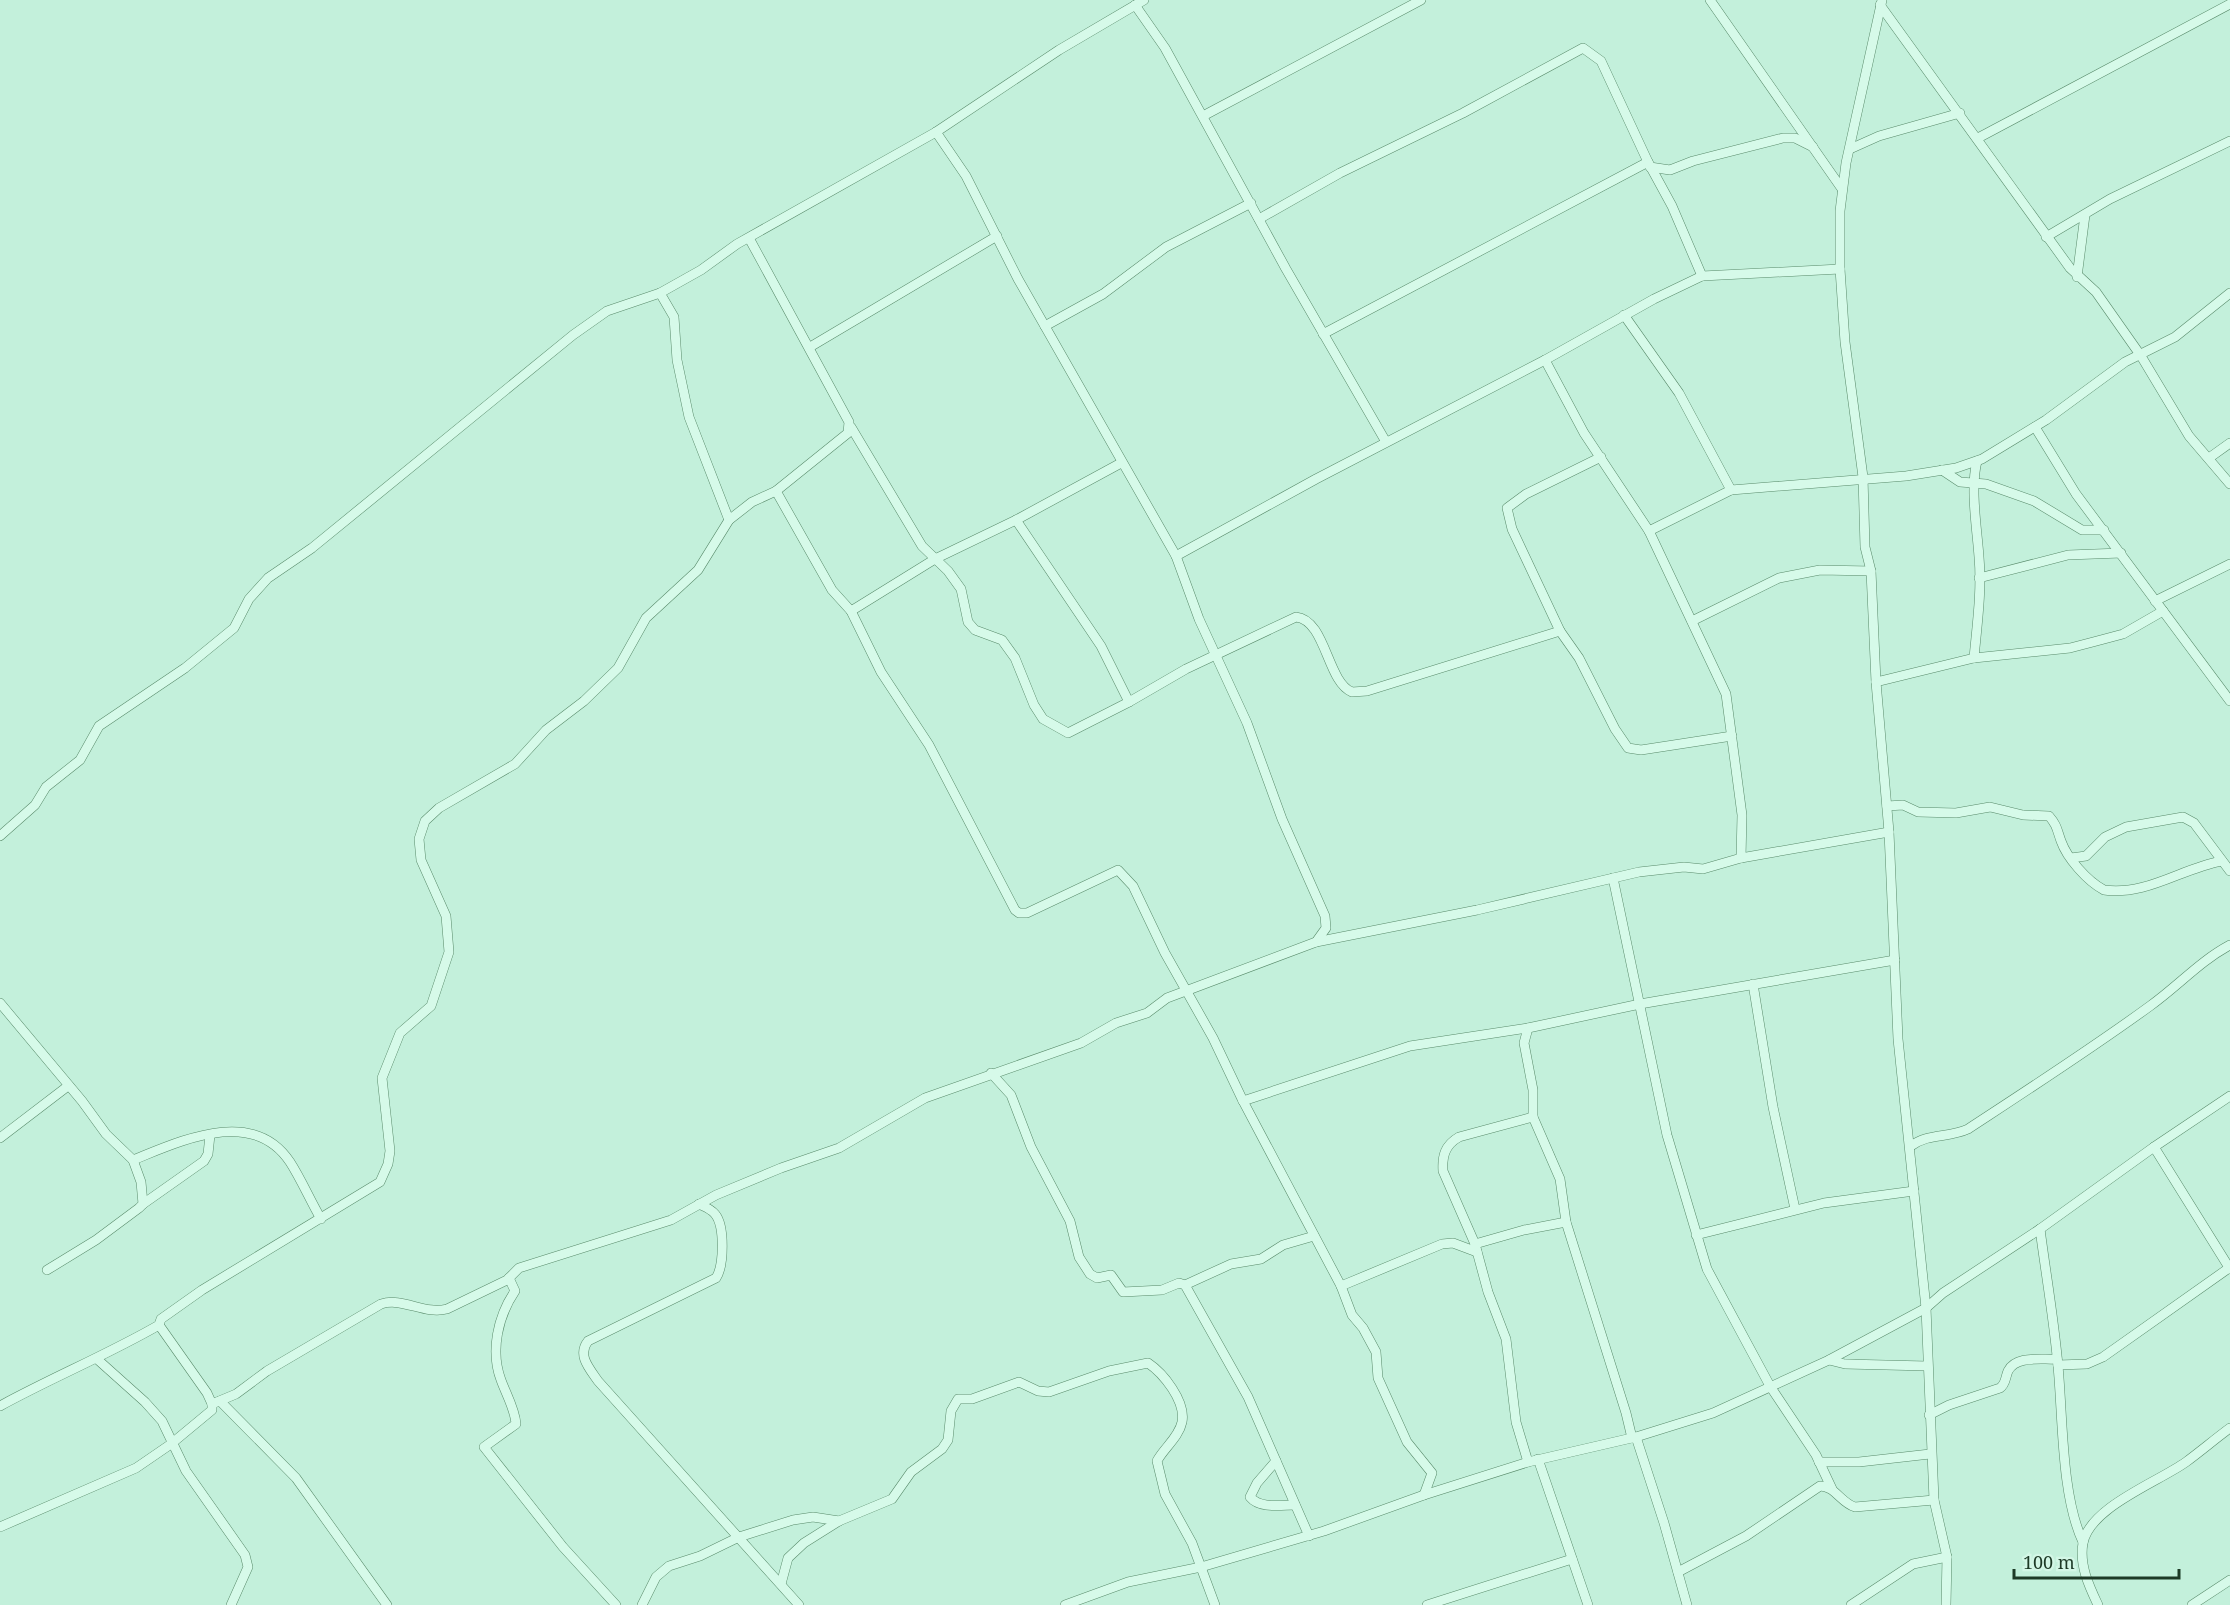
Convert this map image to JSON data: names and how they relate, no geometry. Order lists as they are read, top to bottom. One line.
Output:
{"scale_bar":"100 m"}
